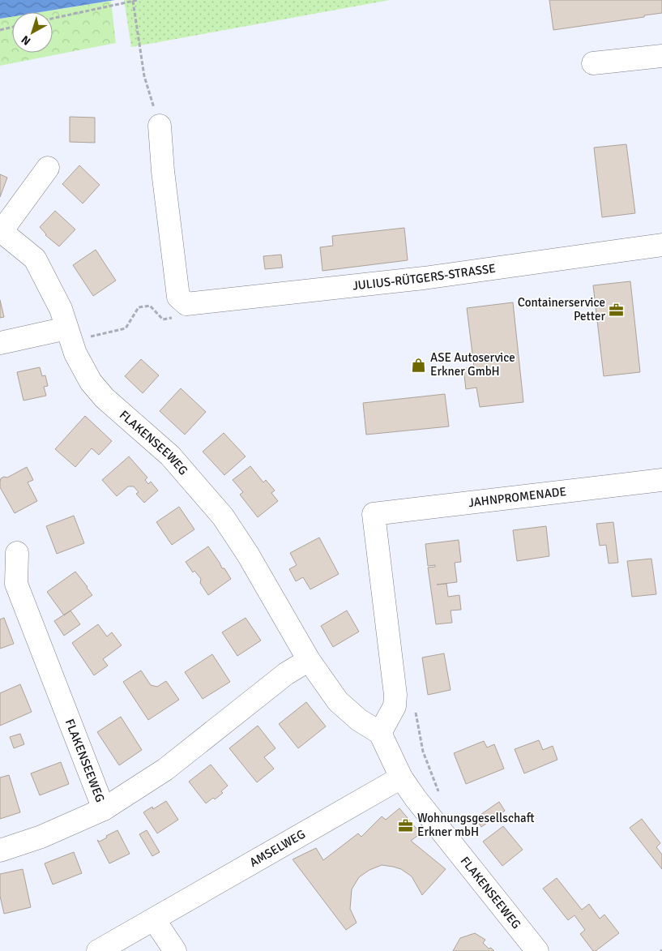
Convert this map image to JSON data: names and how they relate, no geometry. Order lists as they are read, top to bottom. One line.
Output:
{"streets":{"street":["JULIUS-RÜTGERS-STRASSE","FLAKENSEEWEG","JAHNPROMENADE","AMSELWEG"]},"crossings":[["FLAKENSEEWEG","JAHNPROMENADE"],["FLAKENSEEWEG","AMSELWEG"]],"places":{"office":["Containerservice Petter","Wohnungsgesellschaft Erkner mbH"],"shop":["ASE Autoservice Erkner GmbH"]},"north":"bottom left"}
